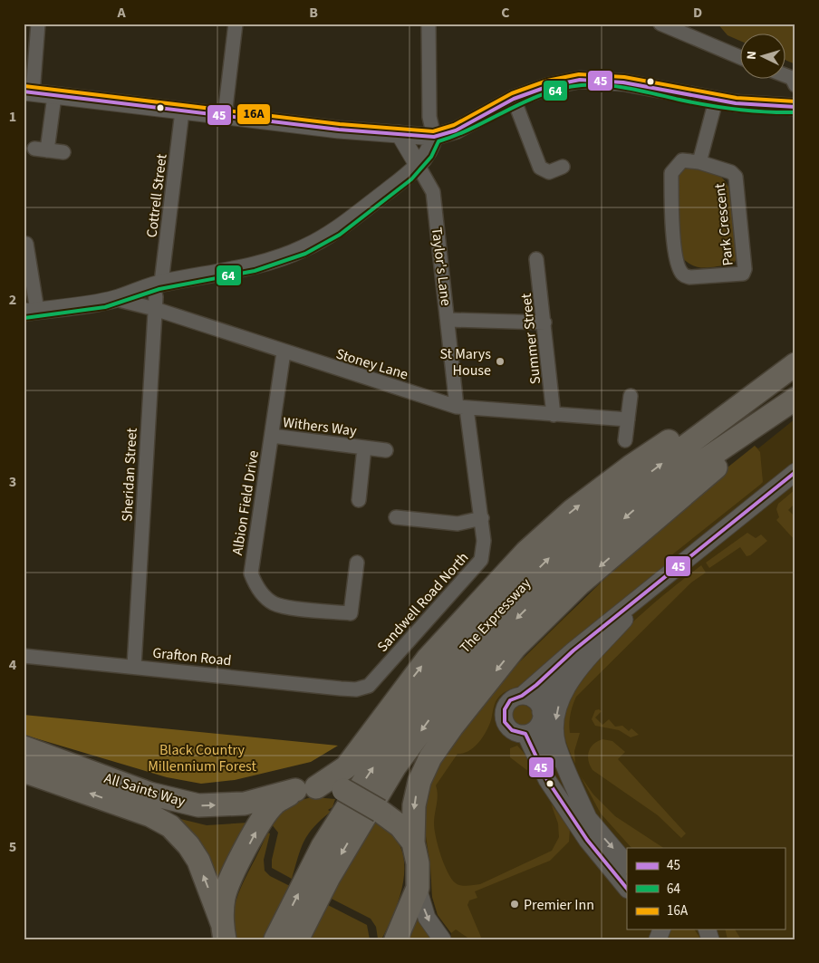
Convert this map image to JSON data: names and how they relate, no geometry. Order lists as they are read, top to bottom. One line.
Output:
{"streets":{"highway":["The Expressway","All Saints Way"],"street":["Cottrell Street","Park Crescent","Taylor's Lane","Summer Street","Stoney Lane","Withers Way","Sheridan Street","Albion Field Drive","Sandwell Road North","Grafton Road"]},"crossings":[["Cottrell Street","Sheridan Street"],["Taylor's Lane","Stoney Lane"],["Taylor's Lane","Sandwell Road North"],["Summer Street","Stoney Lane"],["Stoney Lane","Sheridan Street"],["Stoney Lane","Albion Field Drive"],["Stoney Lane","Sandwell Road North"],["Withers Way","Albion Field Drive"],["Sheridan Street","Grafton Road"],["Sandwell Road North","Grafton Road"]],"parks":["Black Country Millennium Forest"],"places":["St Marys House","Premier Inn"],"lines":["transit line 16A","transit line 45","transit line 64"],"legend":["45","64","16A"],"north":"left","grid":{"columns":["A","B","C","D"],"rows":["1","2","3","4","5"]}}
